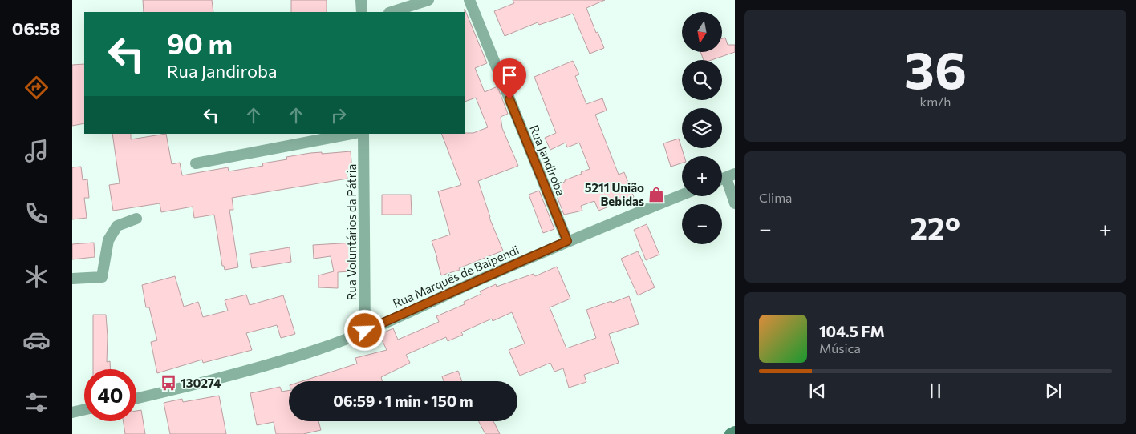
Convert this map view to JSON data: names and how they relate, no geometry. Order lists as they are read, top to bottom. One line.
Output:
{"streets":{"street":["Rua Jandiroba","Rua Voluntários da Pátria","Rua Marquês de Baipendi"]},"crossings":[["Rua Jandiroba","Rua Marquês de Baipendi"],["Rua Voluntários da Pátria","Rua Marquês de Baipendi"]],"places":{"shop":["5211 União Bebidas"],"bus stop":["130274"]},"north":"bottom","page":{"tabs":"06:58","tile":[["36","km/h"],"Clima"],"map_buttons":["+","−"],"turn":["90 m","Rua Jandiroba"],"heat":["−","22°","+"],"song":["104.5 FM","Música"],"limit":"40","trip":"06:59 · 1 min · 150 m"}}
